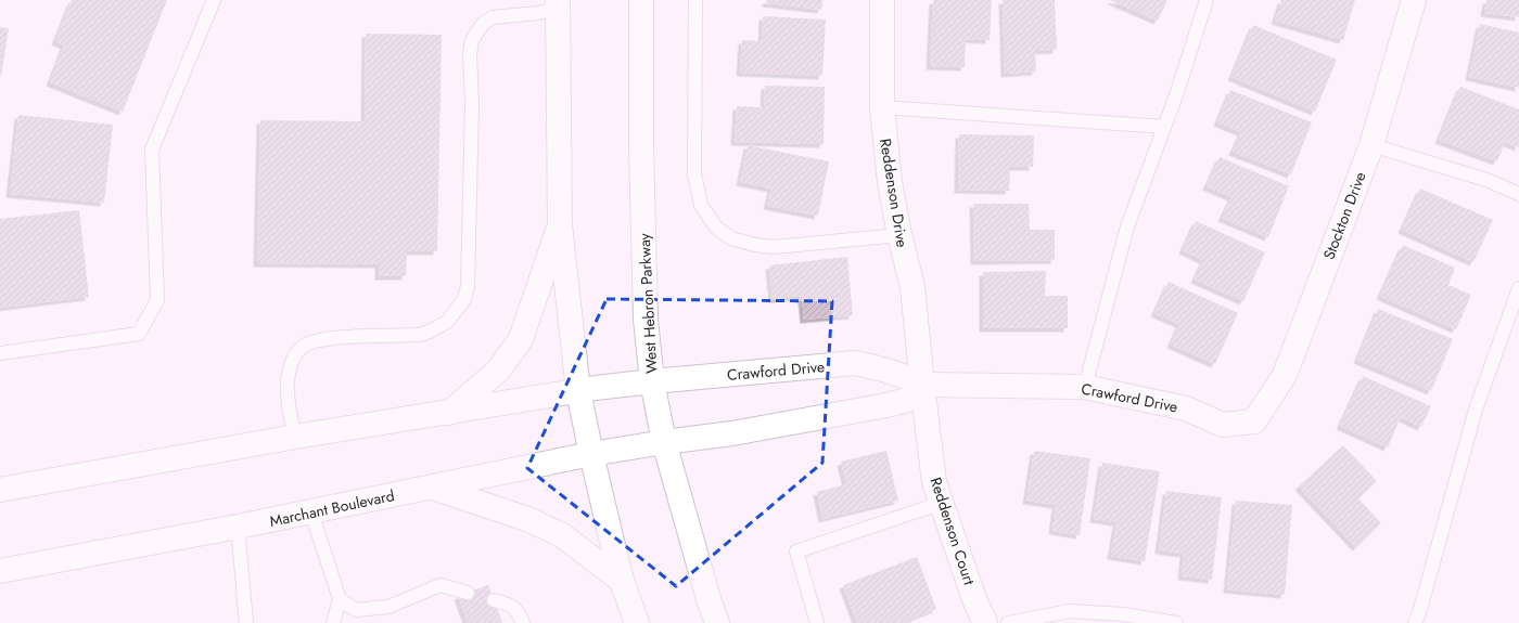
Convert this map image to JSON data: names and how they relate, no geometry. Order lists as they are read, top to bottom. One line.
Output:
{"streets":{"street":["Reddenson Drive","Stockton Drive","West Hebron Parkway","Crawford Drive","Marchant Boulevard","Reddenson Court"]},"crossings":[["Reddenson Drive","Crawford Drive"],["Reddenson Drive","Reddenson Court"],["Stockton Drive","Crawford Drive"],["West Hebron Parkway","Crawford Drive"],["West Hebron Parkway","Marchant Boulevard"],["Crawford Drive","Reddenson Court"]]}
